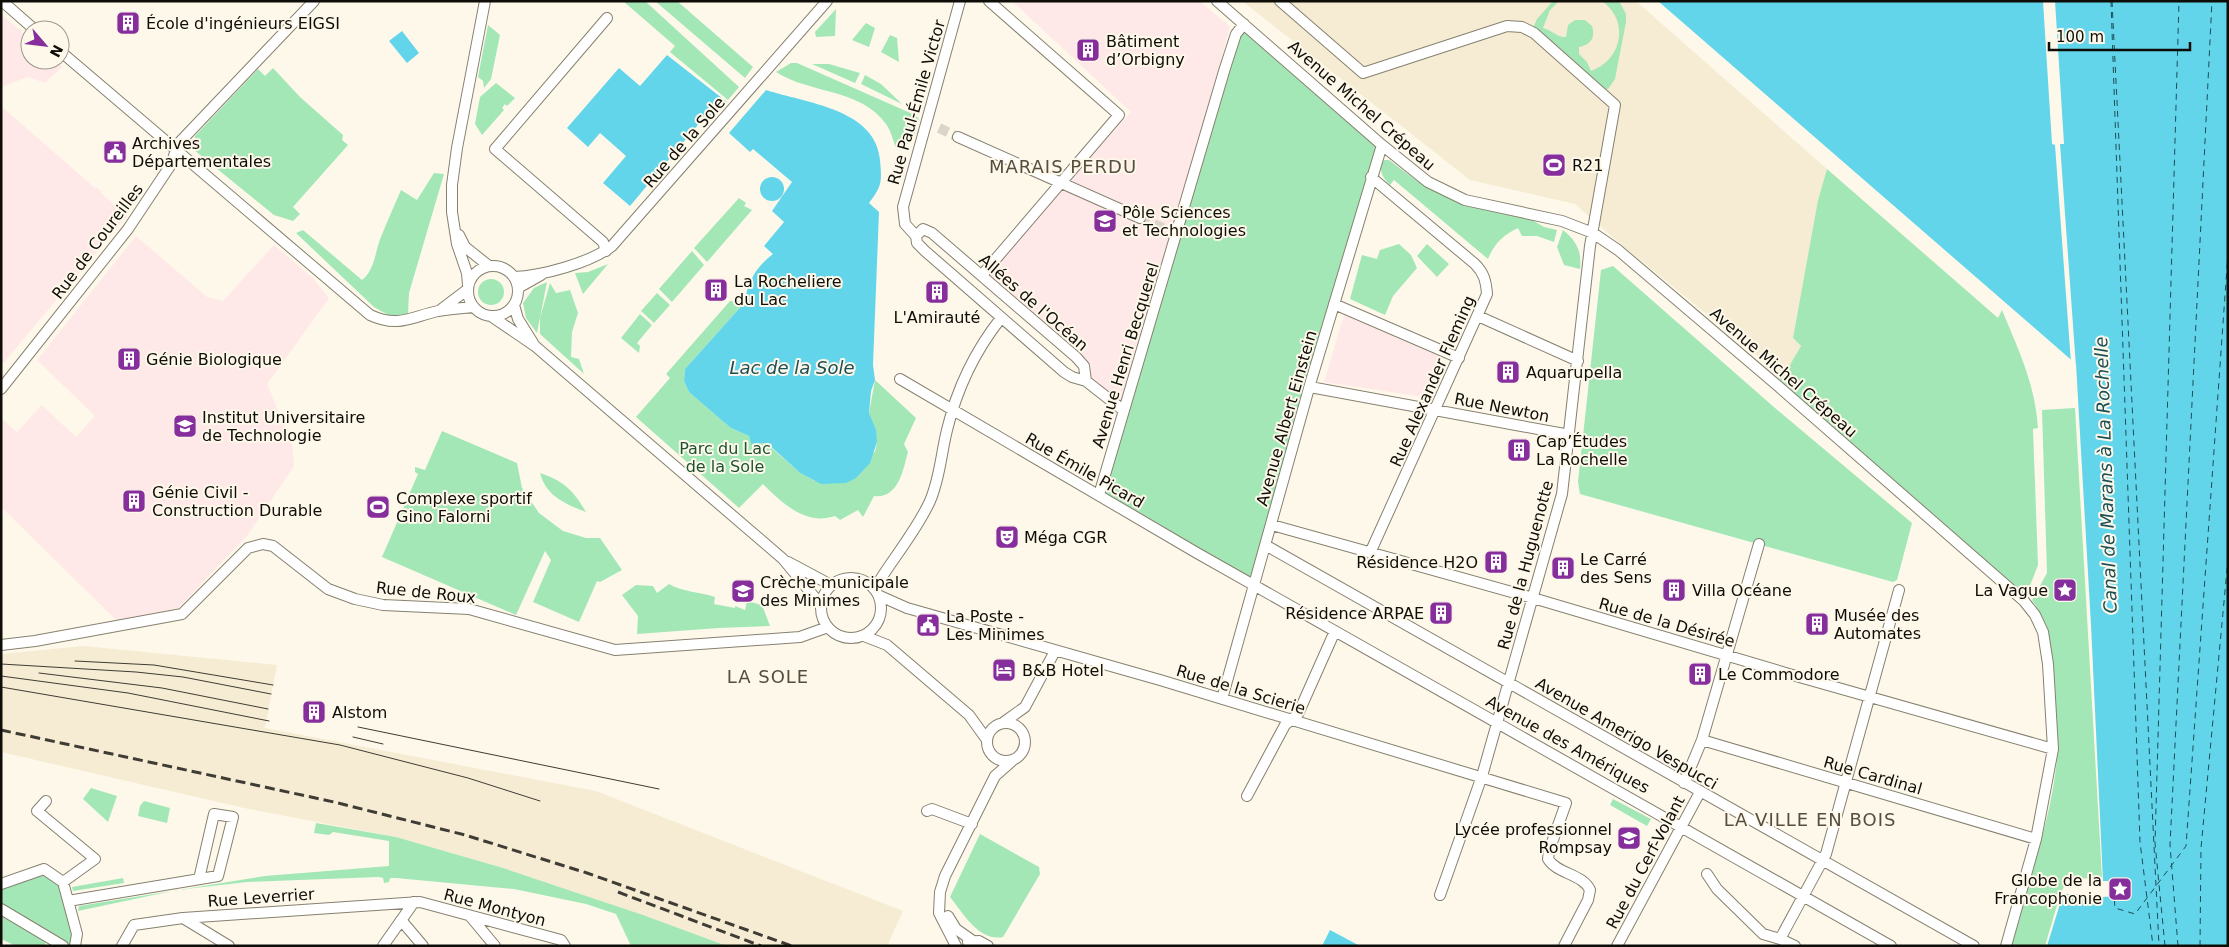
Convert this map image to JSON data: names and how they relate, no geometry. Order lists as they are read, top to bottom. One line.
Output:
{"streets":{"street":["Rue Paul-Émile Victor","Avenue Michel Crépeau","Rue de la Sole","Rue de Coureilles","Allées de l'Océan","Avenue Henri Becquerel","Rue Alexander Fleming","Rue Newton","Avenue Albert Einstein","Rue Émile Picard","Rue de la Huguenotte","Rue de Roux","Rue de la Désirée","Rue de la Scierie","Avenue Amerigo Vespucci","Avenue des Amériques","Rue Cardinal","Rue du Cerf-Volant","Rue Leverrier","Rue Montyon"]},"crossings":[["Rue Paul-Émile Victor","Allées de l'Océan"],["Avenue Michel Crépeau","Avenue Henri Becquerel"],["Avenue Michel Crépeau","Avenue Albert Einstein"],["Avenue Michel Crépeau","Rue de la Huguenotte"],["Avenue Michel Crépeau","Rue de la Désirée"],["Avenue Michel Crépeau","Rue Cardinal"],["Avenue Henri Becquerel","Rue Émile Picard"],["Rue Alexander Fleming","Rue Newton"],["Rue Alexander Fleming","Avenue Albert Einstein"],["Rue Alexander Fleming","Rue de la Désirée"],["Rue Newton","Avenue Albert Einstein"],["Rue Newton","Rue de la Huguenotte"],["Avenue Albert Einstein","Rue Émile Picard"],["Avenue Albert Einstein","Rue de la Désirée"],["Avenue Albert Einstein","Rue de la Scierie"],["Avenue Albert Einstein","Avenue Amerigo Vespucci"],["Avenue Albert Einstein","Avenue des Amériques"],["Rue Émile Picard","Avenue des Amériques"],["Rue de la Huguenotte","Rue de la Désirée"],["Rue de la Huguenotte","Rue de la Scierie"],["Rue de la Huguenotte","Avenue Amerigo Vespucci"],["Rue de la Huguenotte","Avenue des Amériques"],["Rue de Roux","Rue de la Scierie"],["Rue de la Désirée","Rue du Cerf-Volant"],["Avenue Amerigo Vespucci","Rue du Cerf-Volant"],["Avenue des Amériques","Rue du Cerf-Volant"],["Rue Cardinal","Rue du Cerf-Volant"],["Rue Leverrier","Rue Montyon"]],"districts":["MARAIS PERDU","LA SOLE","LA VILLE EN BOIS"],"water":["Lac de la Sole","Canal de Marans à La Rochelle"],"parks":["Parc du Lac de la Sole"],"places":{"building":["École d'ingénieurs EIGSI","Bâtiment d’Orbigny","La Rocheliere du Lac","L'Amirauté","Génie Biologique","Aquarupella","Cap’Études La Rochelle","Génie Civil - Construction Durable","Résidence H2O","Le Carré des Sens","Villa Océane","Résidence ARPAE","Musée des Automates","Le Commodore","Alstom"],"public building":["Archives Départementales","La Poste - Les Minimes"],"sports":["R21","Complexe sportif Gino Falorni"],"school or university":["Pôle Sciences et Technologies","Institut Universitaire de Technologie","Crèche municipale des Minimes","Lycée professionnel Rompsay"],"theatre":["Méga CGR"],"place":["La Vague","Globe de la Francophonie"],"hotel":["B&B Hotel"]},"scale_bar":"100 m","north":"bottom right"}
